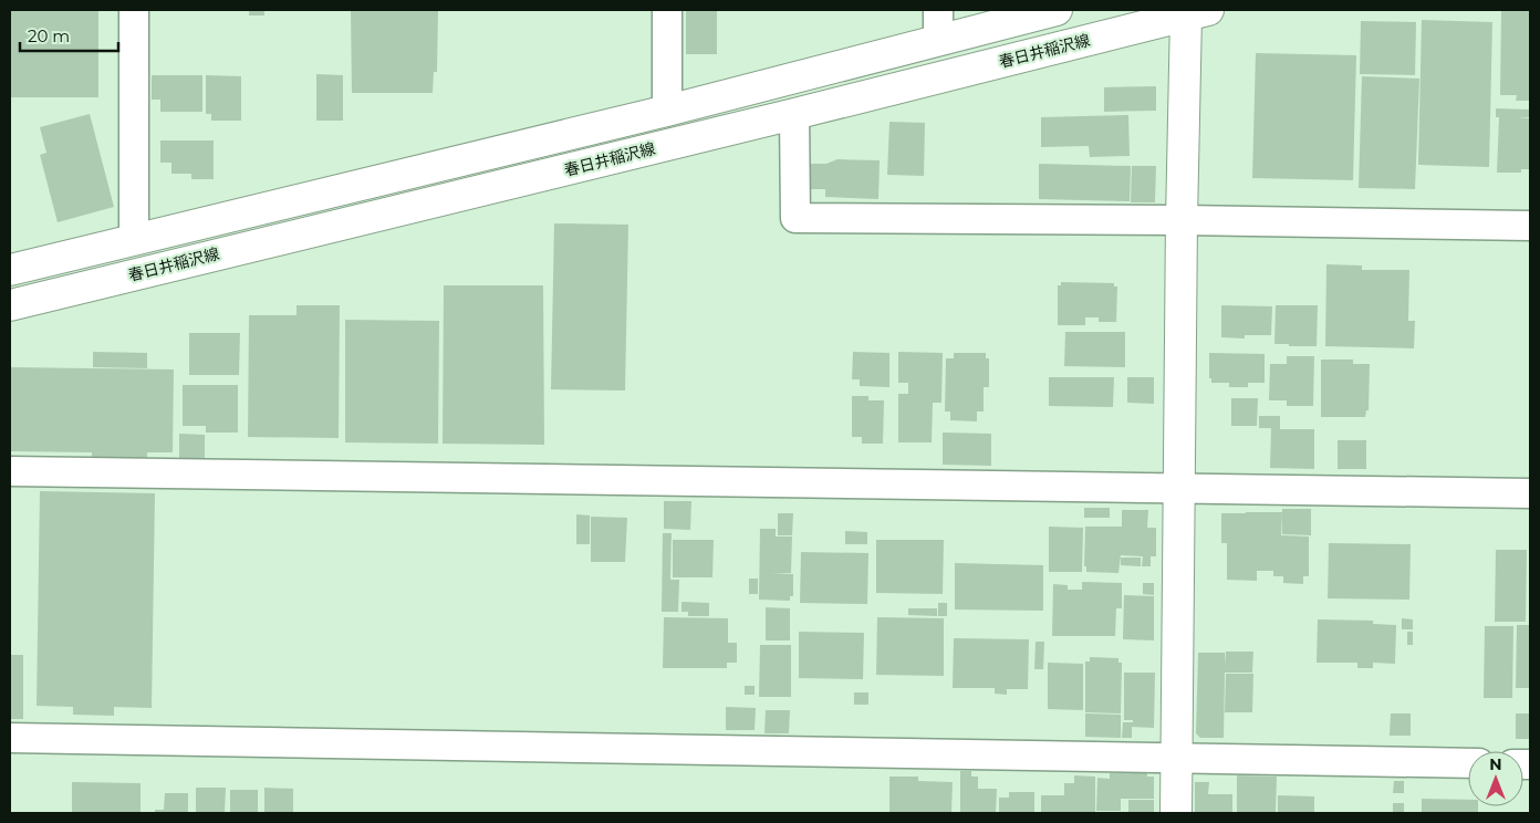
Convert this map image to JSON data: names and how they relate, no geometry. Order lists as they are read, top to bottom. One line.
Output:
{"streets":{"main road":["春日井稲沢線"]},"scale_bar":"20 m","north":"top"}
